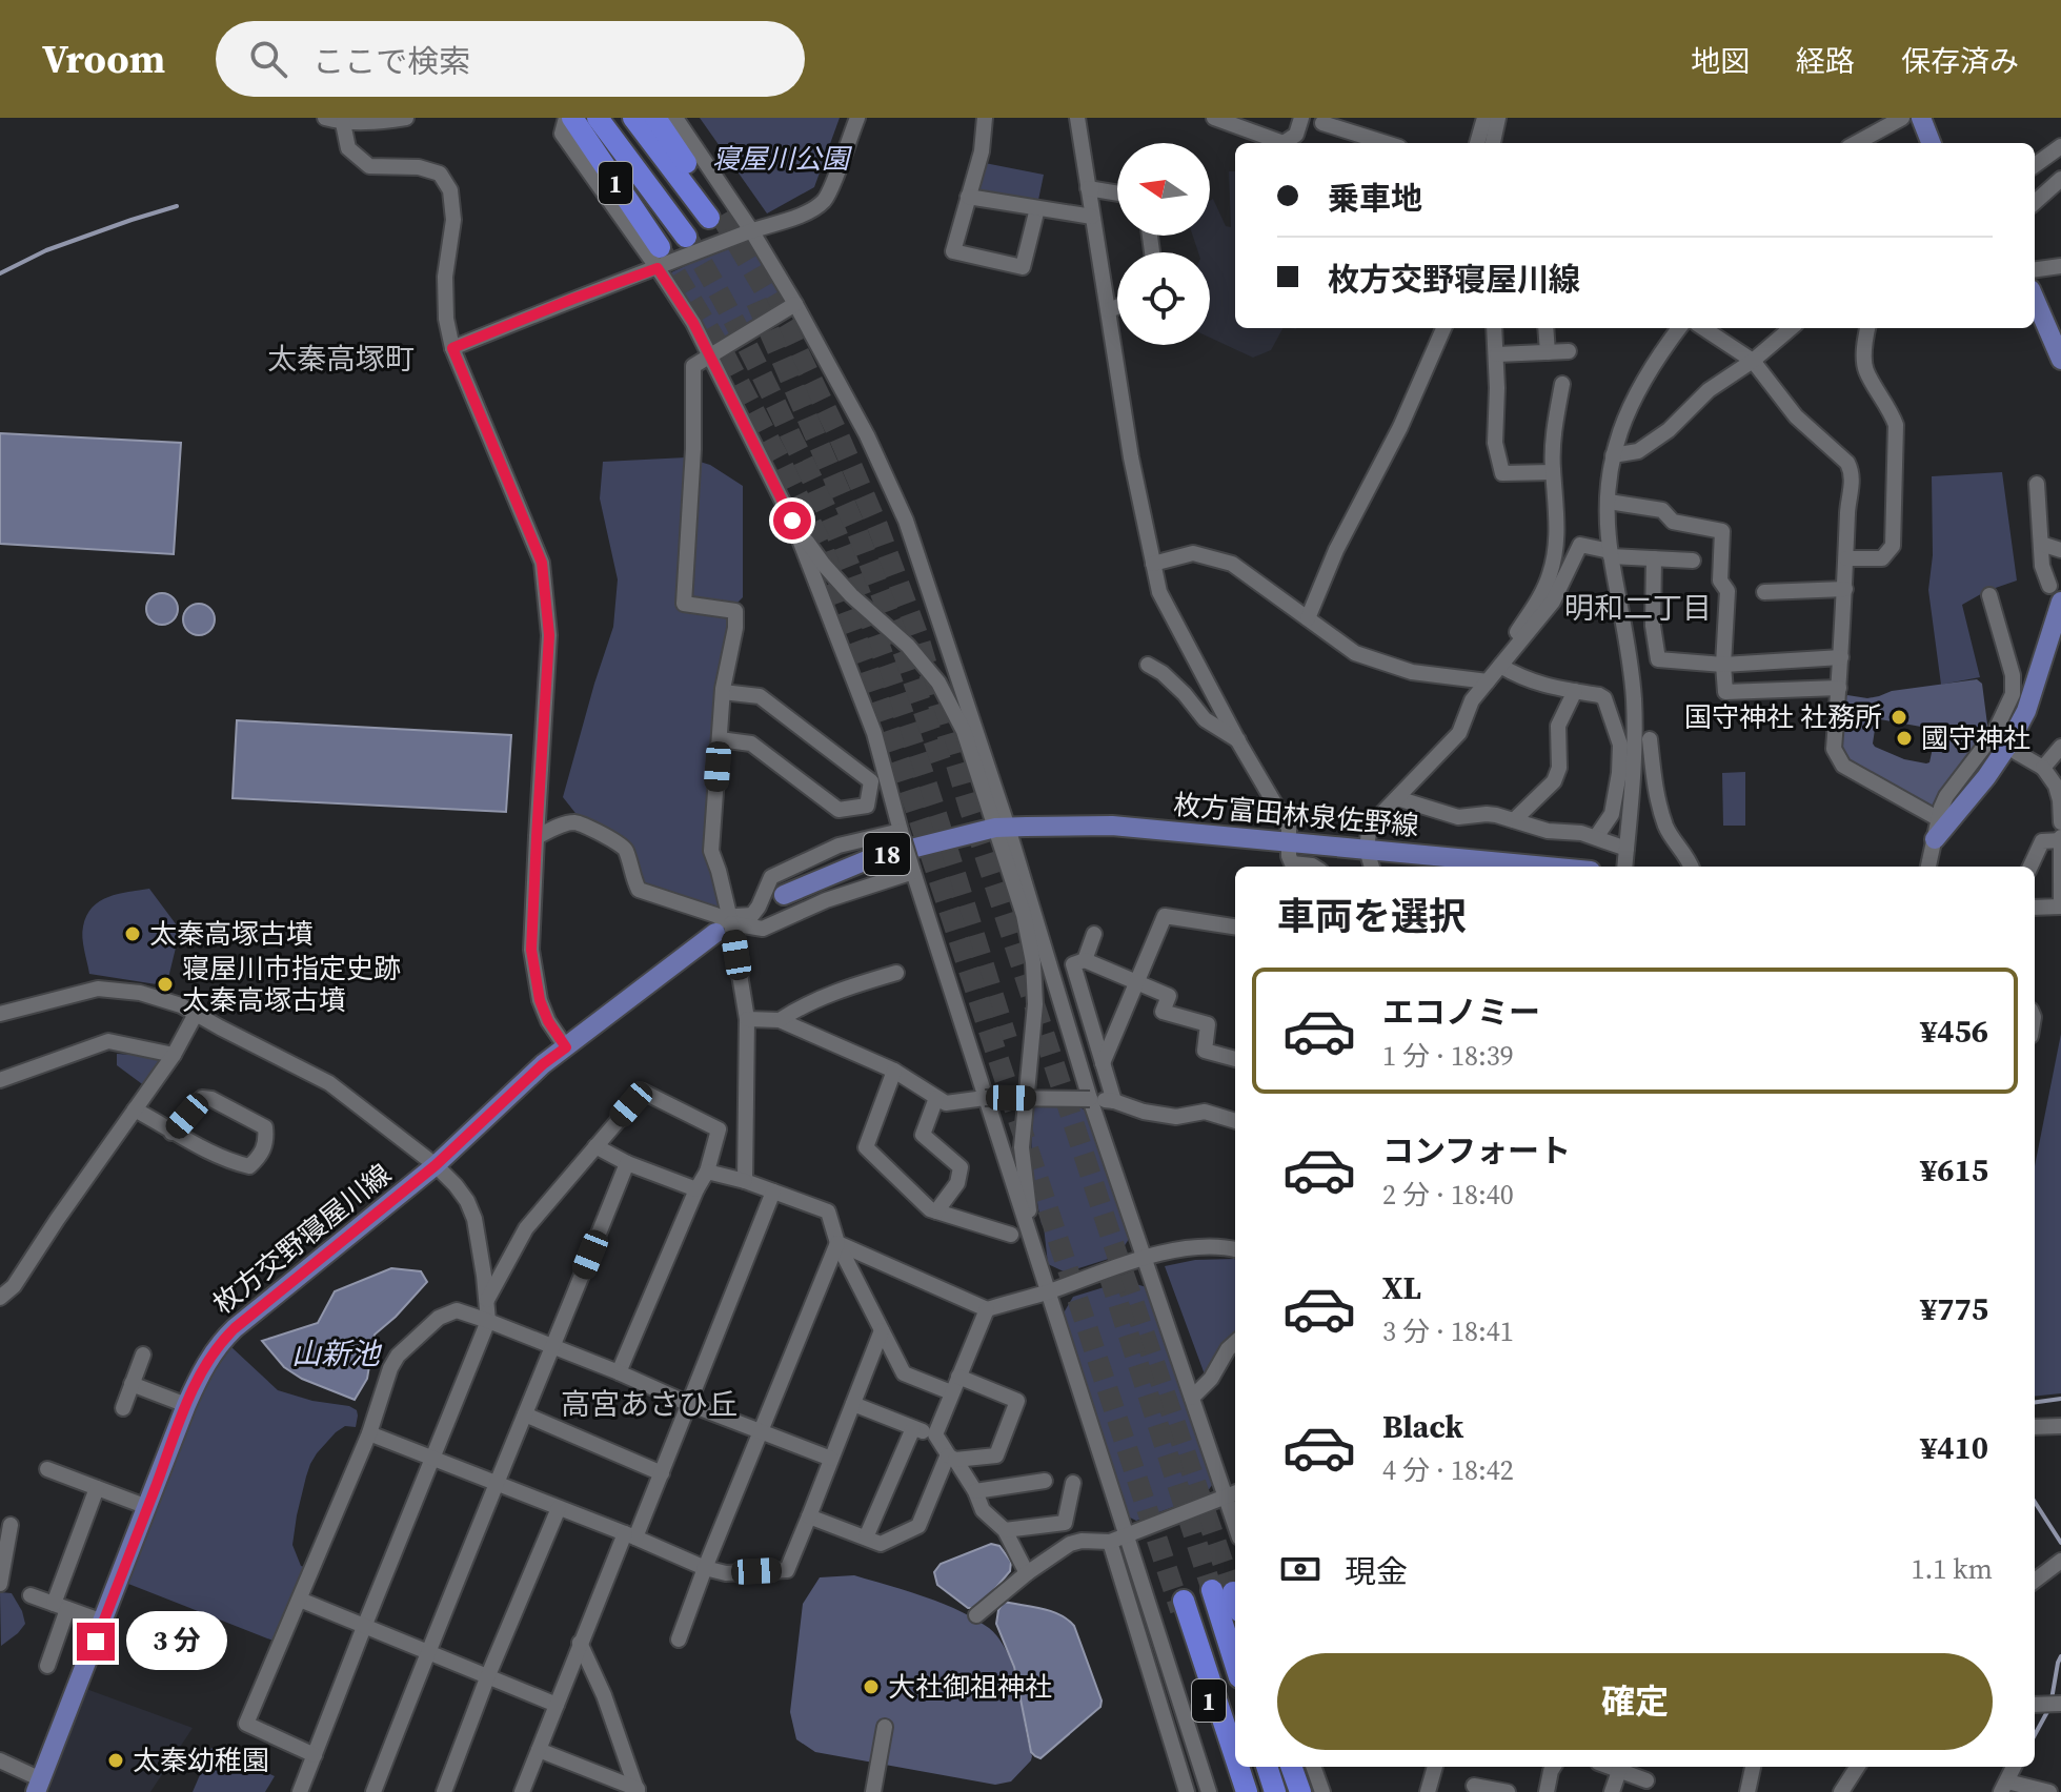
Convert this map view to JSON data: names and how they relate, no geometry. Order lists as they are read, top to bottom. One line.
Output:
{"streets":{"highway":["1"],"main road":["枚方富田林泉佐野線","18","枚方交野寝屋川線"]},"crossings":[["枚方富田林泉佐野線","18"]],"districts":["太秦高塚町","明和二丁目","高宮あさひ丘"],"water":["山新池"],"parks":["寝屋川公園"],"places":["国守神社 社務所","國守神社","太秦高塚古墳","寝屋川市指定史跡 太秦高塚古墳","大社御祖神社","太秦幼稚園"],"north":"left","page":{"header":"Vroom","search":"ここで検索","nav":["地図","経路","保存済み"],"banner":["乗車地","枚方交野寝屋川線"],"heading":"車両を選択","list":[{"name":"エコノミー","note":"1 分 · 18:39","value":"¥456"},{"name":"コンフォート","note":"2 分 · 18:40","value":"¥615"},{"name":"XL","note":"3 分 · 18:41","value":"¥775"},{"name":"Black","note":"4 分 · 18:42","value":"¥410"}],"pay":["現金","1.1 km"],"bubble":"3 分","buttons":"確定"}}
